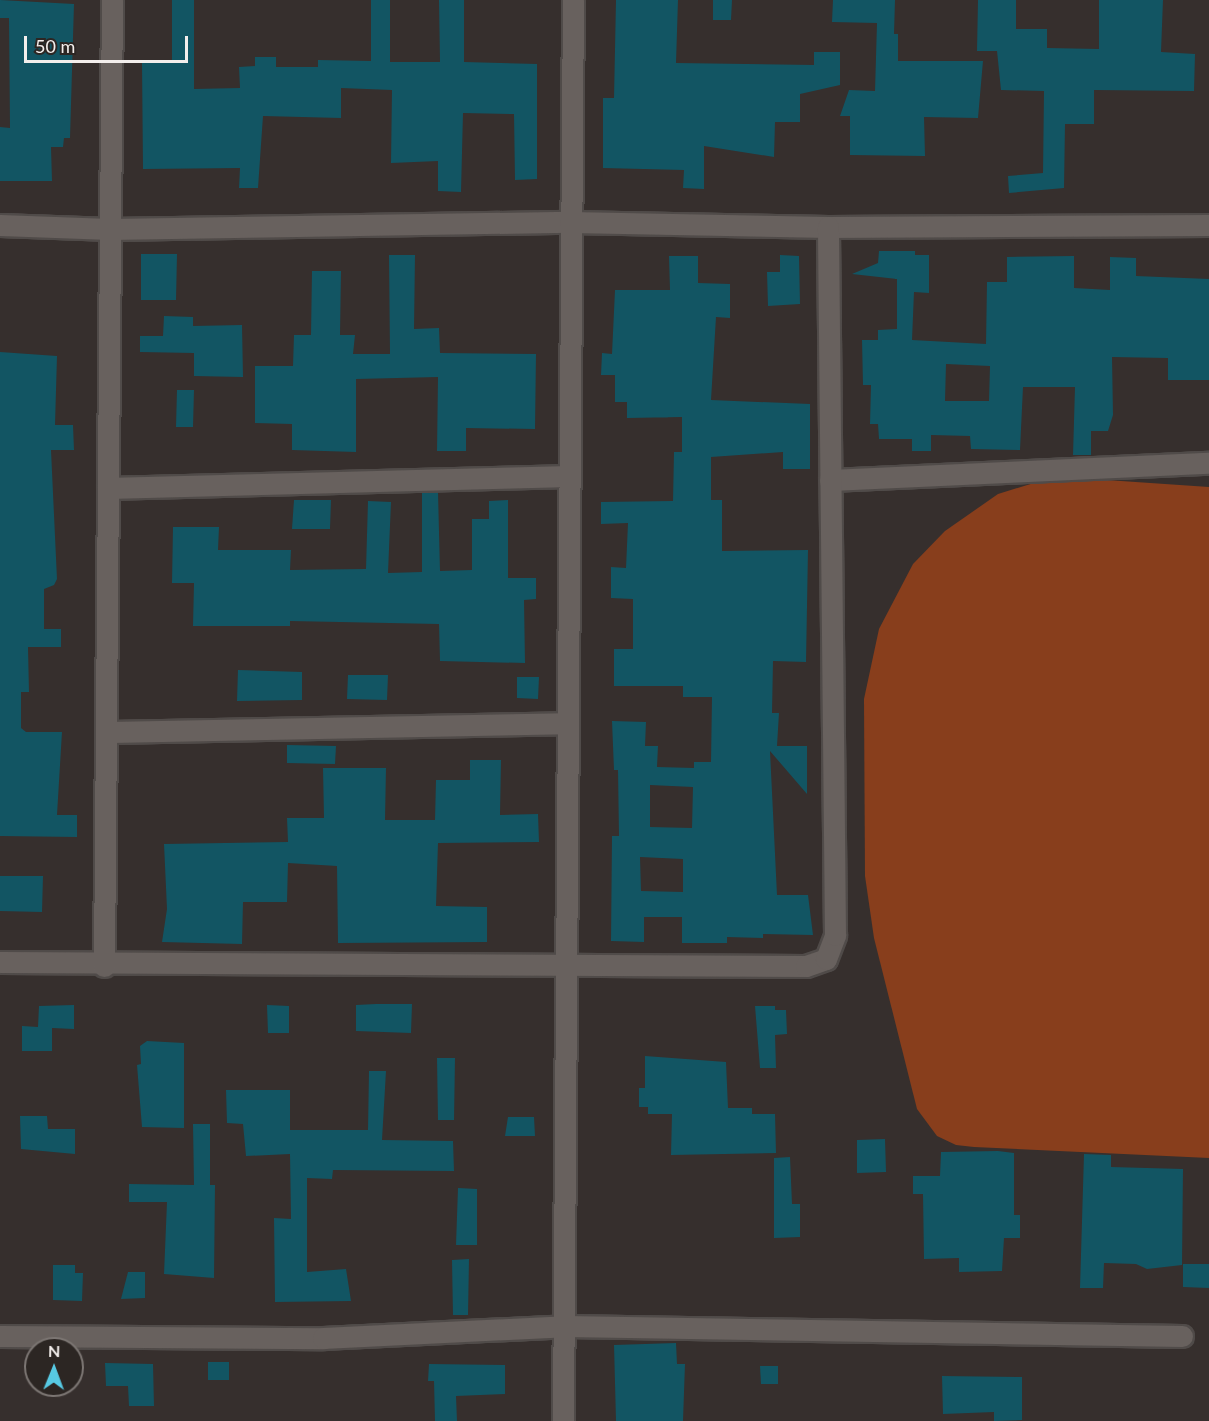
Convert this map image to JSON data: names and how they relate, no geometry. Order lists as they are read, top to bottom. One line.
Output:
{"scale_bar":"50 m","north":"top"}
